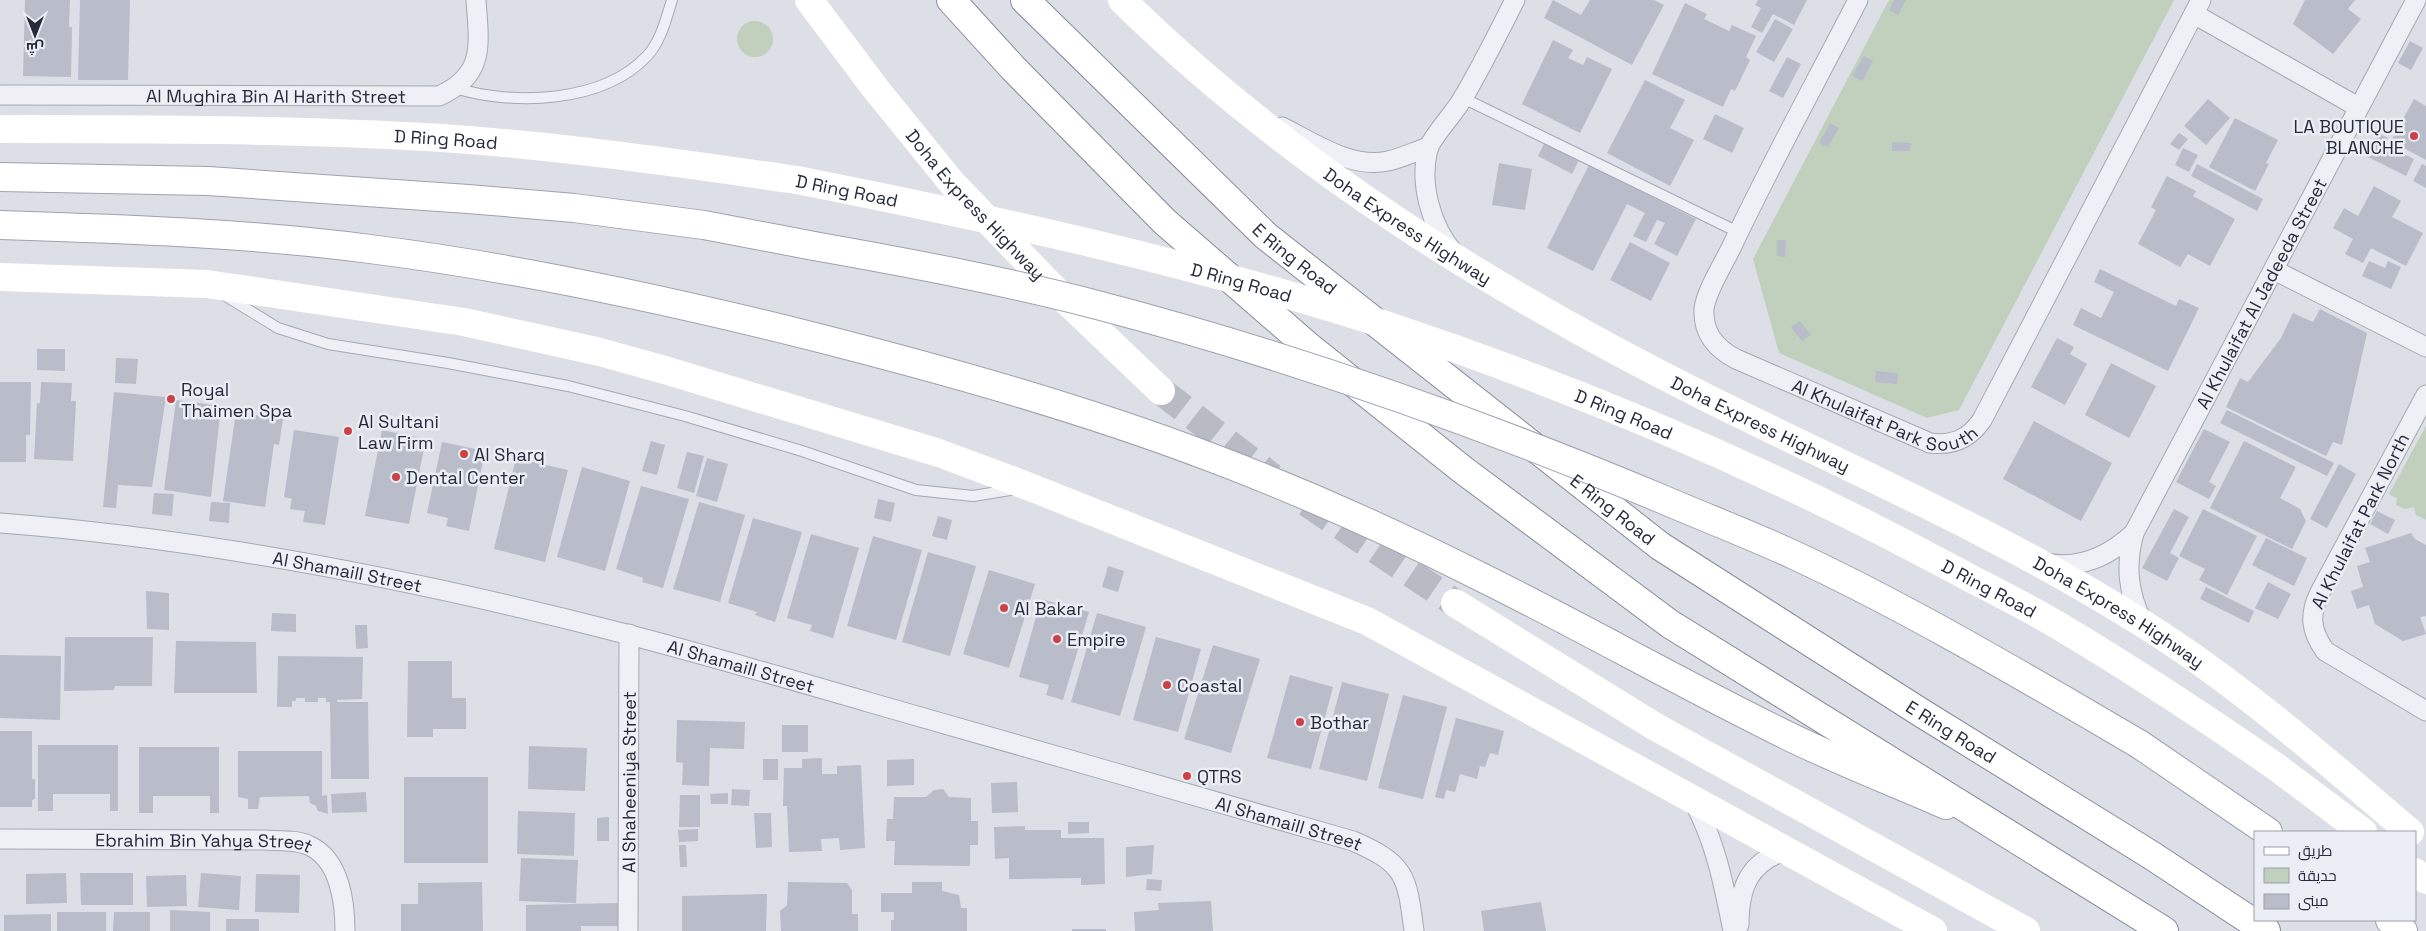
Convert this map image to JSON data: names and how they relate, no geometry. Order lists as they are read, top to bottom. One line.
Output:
{"streets":{"main road":["D Ring Road","Doha Express Highway","E Ring Road"],"street":["Al Mughira Bin Al Harith Street","Al Khulaifat Al Jadeeda Street","Al Khulaifat Park South","Al Khulaifat Park North","Al Shamaill Street","Al Shaheeniya Street","Ebrahim Bin Yahya Street"]},"crossings":[["Doha Express Highway","Al Khulaifat Al Jadeeda Street"],["Al Khulaifat Al Jadeeda Street","Al Khulaifat Park South"],["Al Shamaill Street","Al Shaheeniya Street"]],"places":["LA BOUTIQUE BLANCHE","Royal Thaimen Spa","Al Sultani Law Firm","Al Sharq","Dental Center","Al Bakar","Empire","Coastal","Bothar","QTRS"],"legend":["طريق","حديقة","مبنى"],"north":"bottom"}
